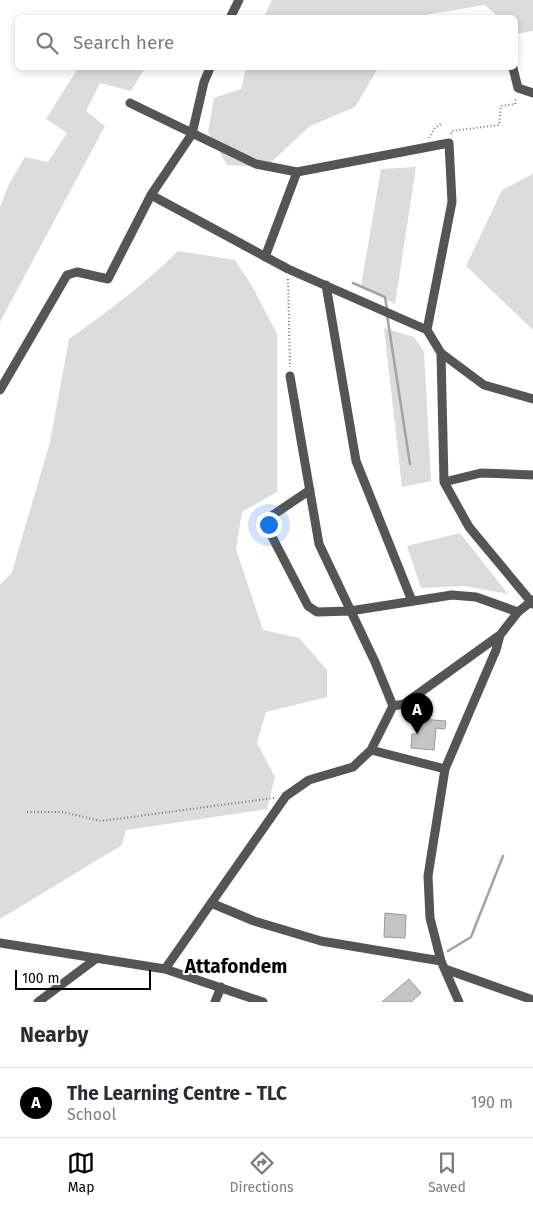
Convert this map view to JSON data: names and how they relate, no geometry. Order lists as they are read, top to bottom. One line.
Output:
{"districts":["Attafondem"],"scale_bar":"100 m","page":{"search":"Search here","pins":"A","scale":"100 m","heading":"Nearby","list":[{"mark":"A","name":"The Learning Centre - TLC","note":"School","value":"190 m"}],"nav":["Map","Directions","Saved"]}}
